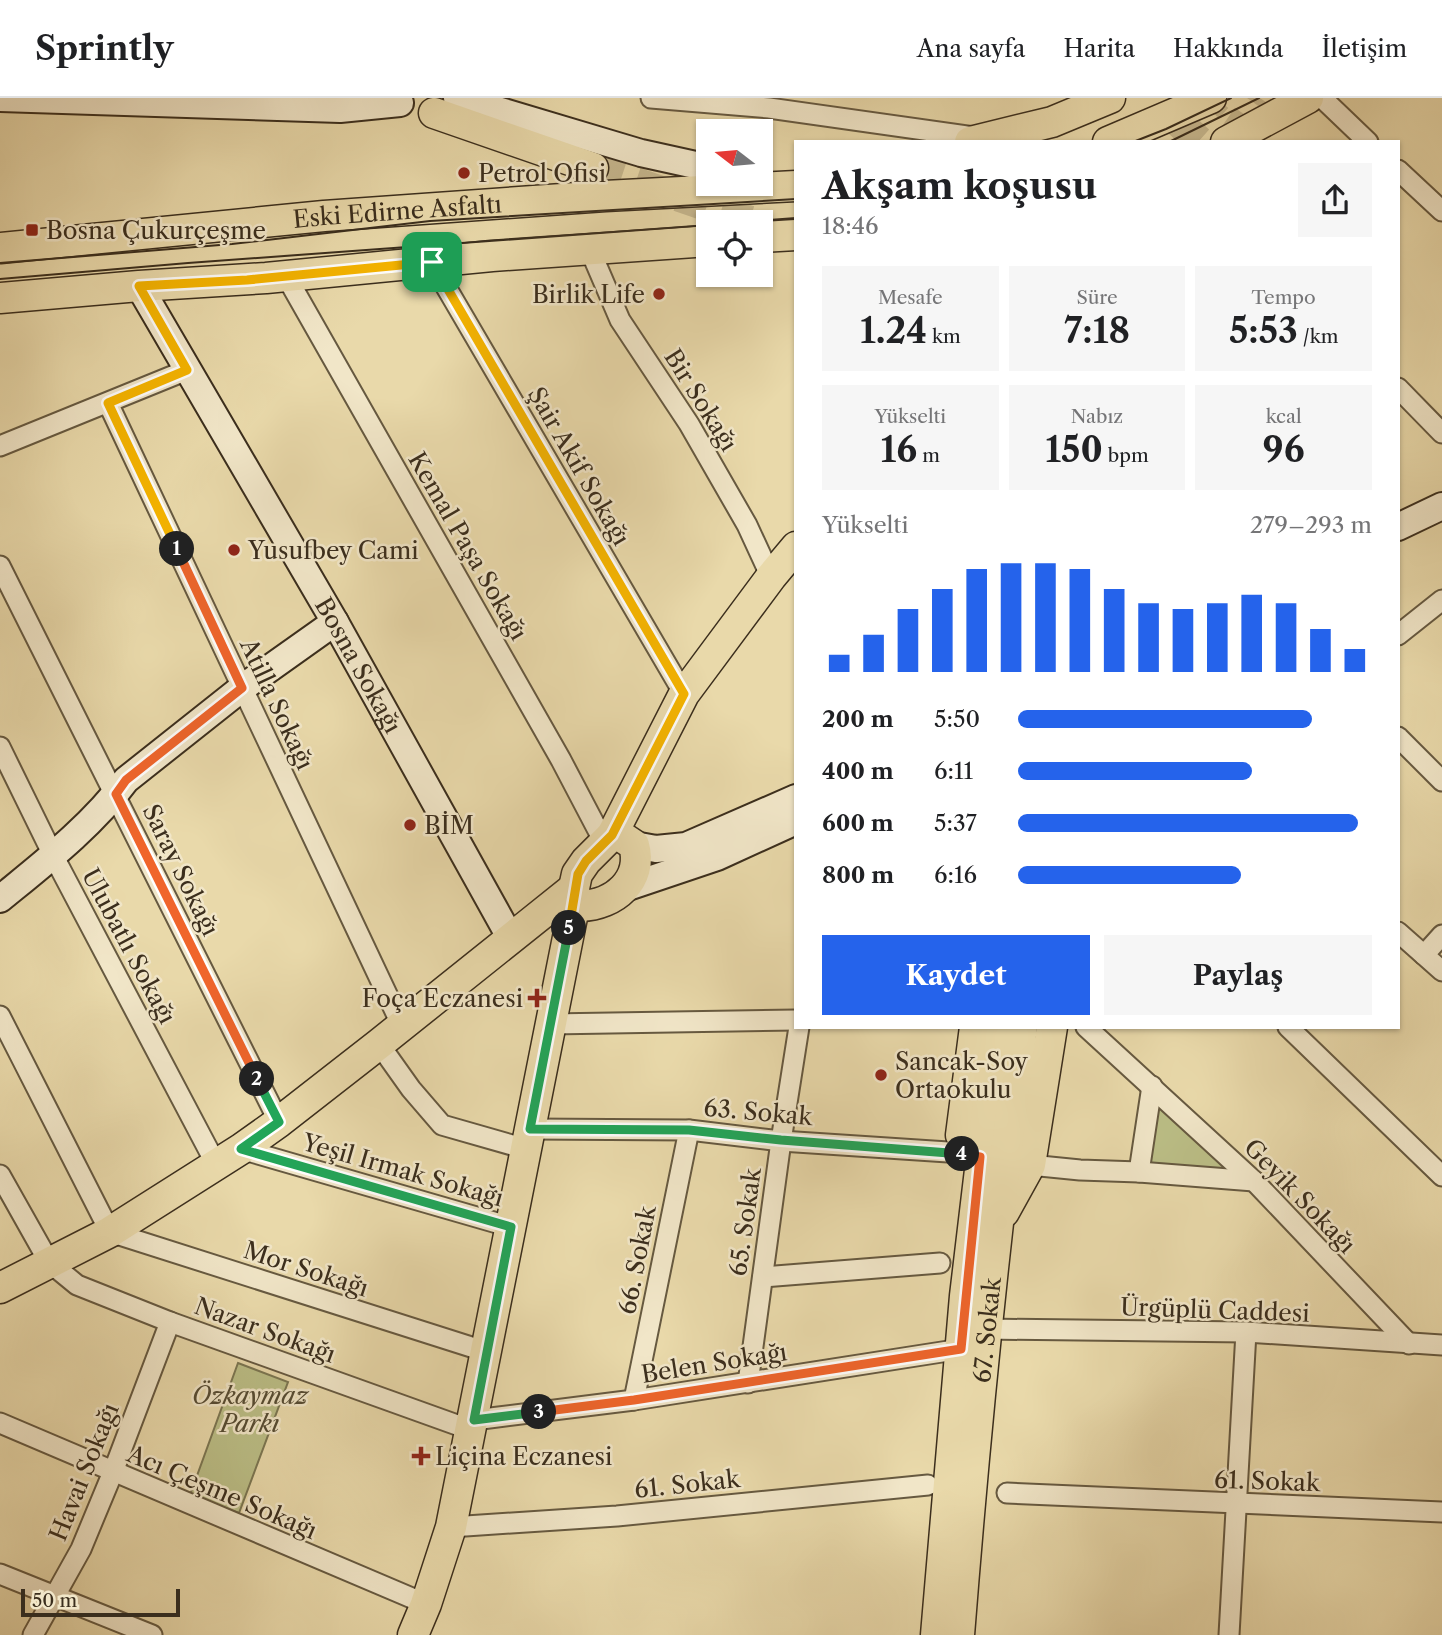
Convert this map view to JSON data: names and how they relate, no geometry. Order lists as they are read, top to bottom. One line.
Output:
{"streets":{"main road":["Eski Edirne Asfaltı","67. Sokak"],"street":["Bir Sokağı","Şair Akif Sokağı","Kemal Paşa Sokağı","Bosna Sokağı","Atilla Sokağı","Saray Sokağı","Ulubatlı Sokağı","63. Sokak","Yeşil Irmak Sokağı","Geyik Sokağı","65. Sokak","66. Sokak","Mor Sokağı","Ürgüplü Caddesi","Nazar Sokağı","Belen Sokağı","Havai Sokağı","61. Sokak","Acı Çeşme Sokağı"]},"crossings":[["Eski Edirne Asfaltı","Bir Sokağı"],["Eski Edirne Asfaltı","Şair Akif Sokağı"],["Eski Edirne Asfaltı","Kemal Paşa Sokağı"],["Eski Edirne Asfaltı","Bosna Sokağı"],["Atilla Sokağı","63. Sokak"],["63. Sokak","65. Sokak"],["63. Sokak","66. Sokak"],["63. Sokak","67. Sokak"],["Geyik Sokağı","Ürgüplü Caddesi"],["65. Sokak","Belen Sokağı"],["66. Sokak","Belen Sokağı"],["Ürgüplü Caddesi","67. Sokak"],["Nazar Sokağı","Belen Sokağı"],["Nazar Sokağı","Havai Sokağı"],["67. Sokak","Belen Sokağı"],["Havai Sokağı","Acı Çeşme Sokağı"]],"parks":["Özkaymaz Parkı"],"places":{"other":["Petrol Ofisi","Birlik Life","Yusufbey Cami","BİM","Sancak-Soy Ortaokulu"],"transit":["Bosna Çukurçeşme"],"health":["Foça Eczanesi","Liçina Eczanesi"]},"scale_bar":"50 m","north":"left","page":{"header":"Sprintly","nav":["Ana sayfa","Harita","Hakkında","İletişim"],"heading":["Akşam koşusu","18:46"],"stats":[["Mesafe","1.24 km"],["Süre","7:18"],["Tempo","5:53 /km"],["Yükselti","16 m"],["Nabız","150 bpm"],["kcal","96"]],"chart":["Yükselti","279–293 m"],"pins":["1","5","2","4","3"],"list":[{"name":"200 m","note":"5:50"},{"name":"400 m","note":"6:11"},{"name":"600 m","note":"5:37"},{"name":"800 m","note":"6:16"}],"buttons":["Kaydet","Paylaş"],"scale":"50 m"}}
